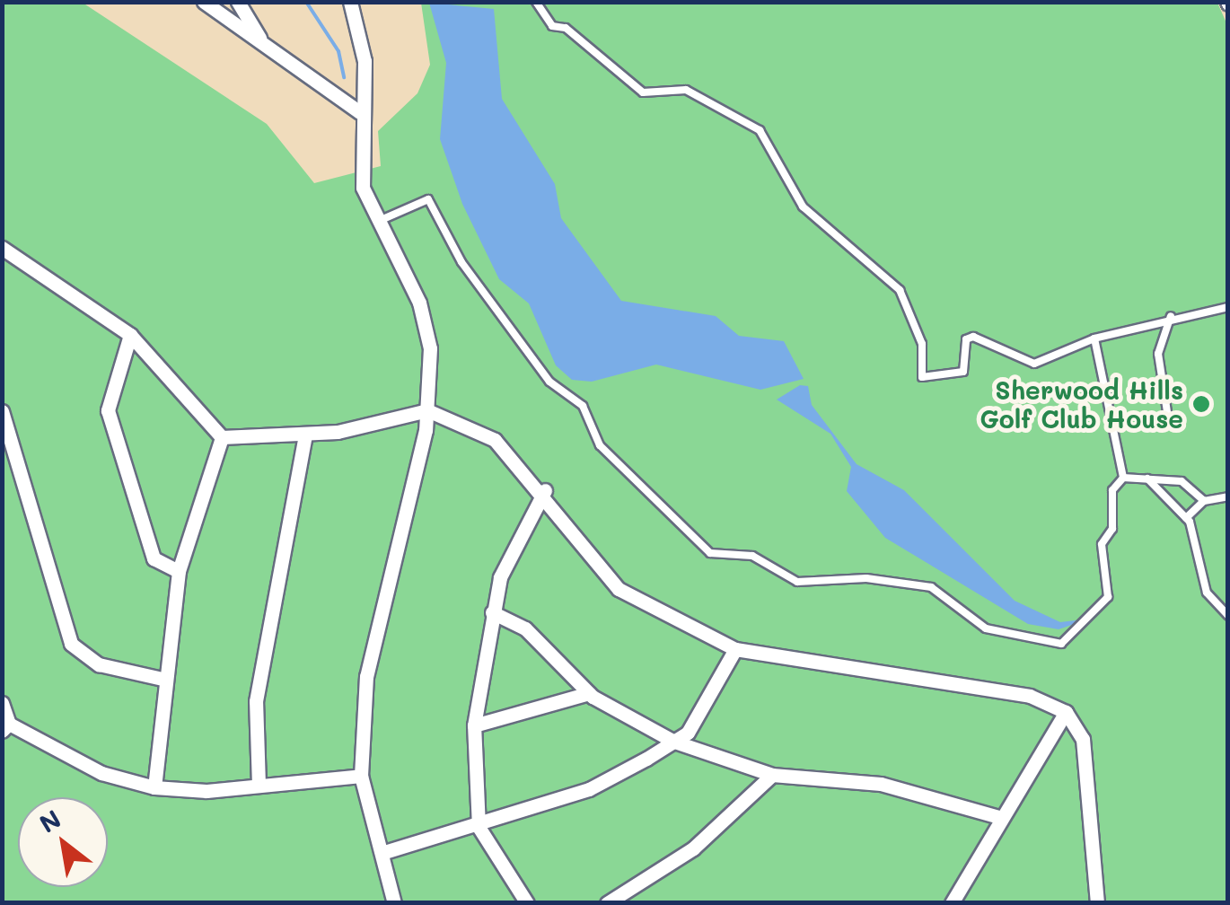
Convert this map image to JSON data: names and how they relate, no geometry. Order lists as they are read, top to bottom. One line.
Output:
{"places":["Sherwood Hills Golf Club House"],"north":"top left"}
